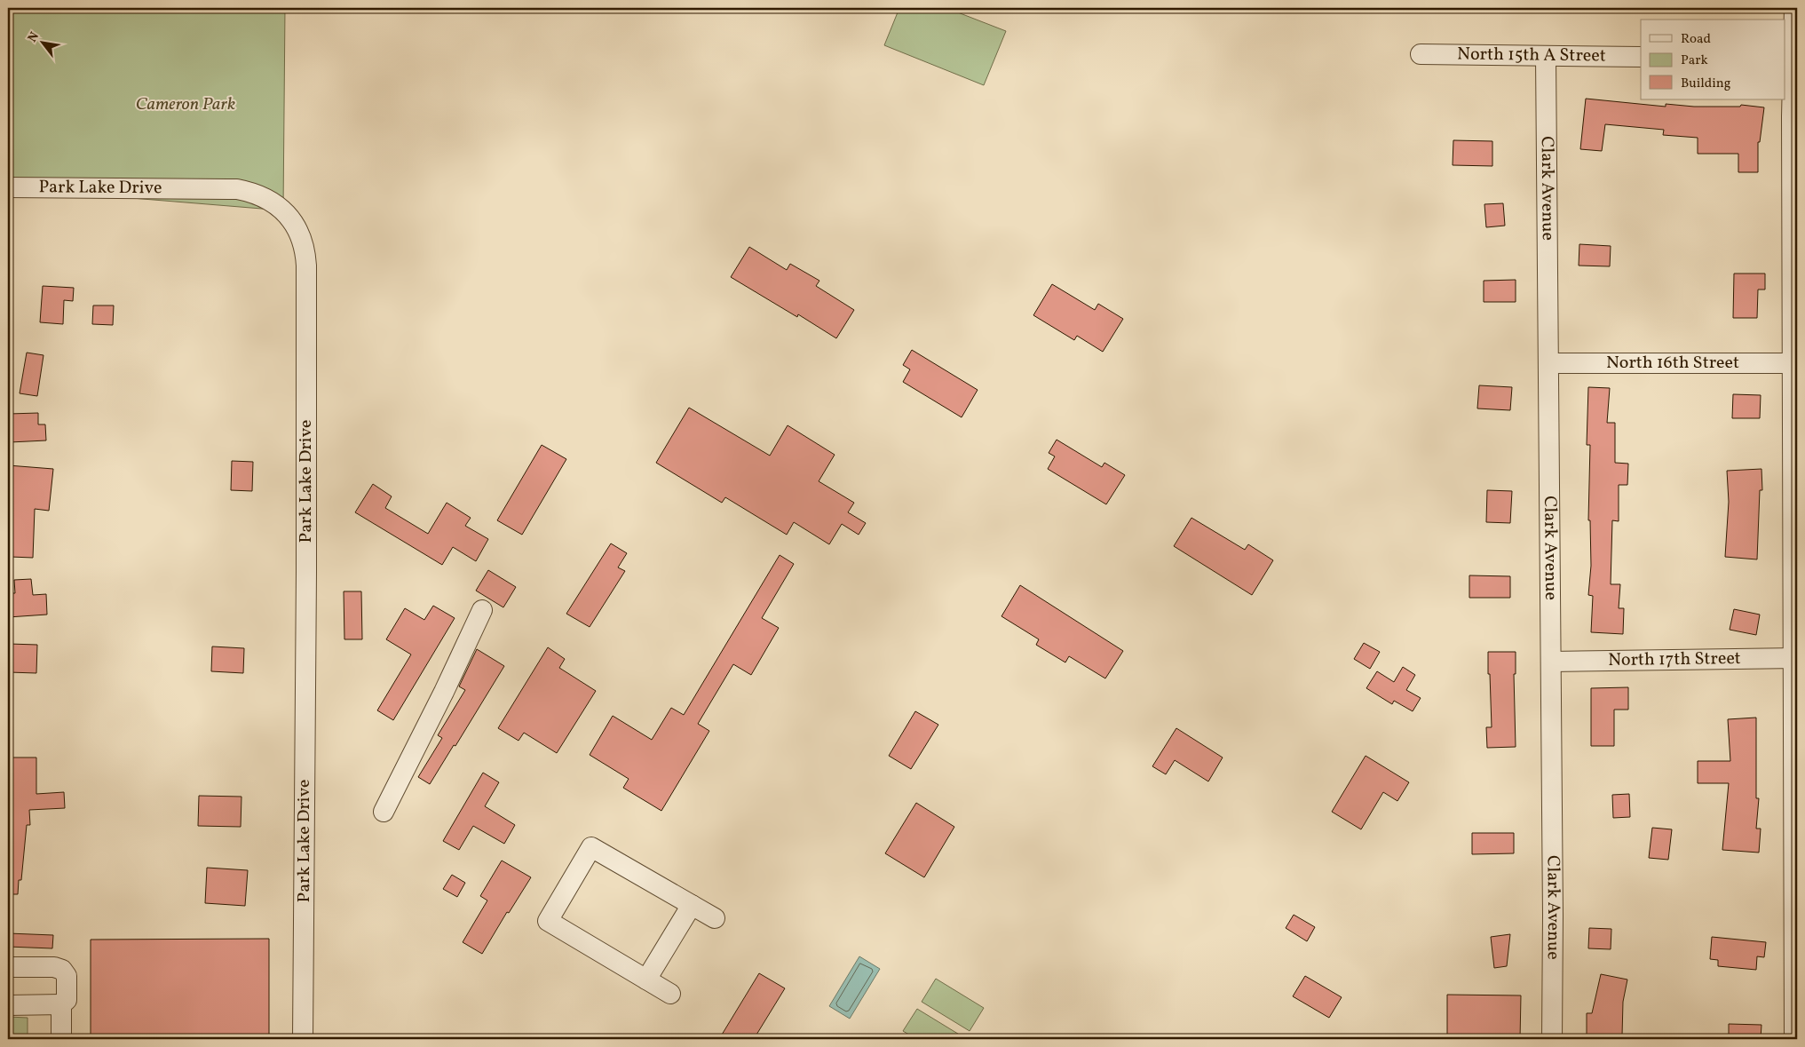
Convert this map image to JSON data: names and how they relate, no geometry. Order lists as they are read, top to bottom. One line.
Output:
{"streets":{"street":["North 15th A Street","Park Lake Drive","Clark Avenue","North 16th Street","North 17th Street"]},"crossings":[["North 15th A Street","Clark Avenue"],["Clark Avenue","North 16th Street"],["Clark Avenue","North 17th Street"]],"parks":["Cameron Park"],"legend":["Road","Park","Building"],"north":"top left"}
